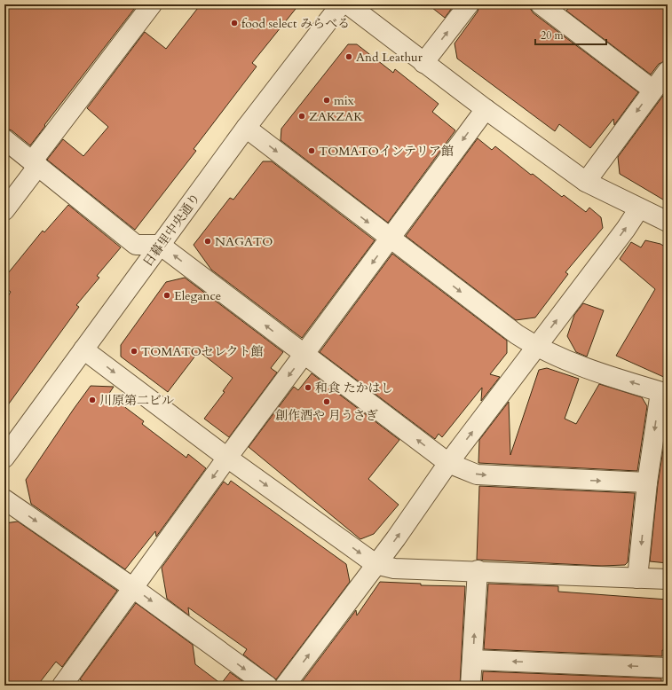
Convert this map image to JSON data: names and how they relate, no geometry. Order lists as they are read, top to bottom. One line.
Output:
{"streets":{"street":["日暮里中央通り"]},"places":["food select みらべる","And Leathur","mix","ZAKZAK","TOMATOインテリア館","NAGATO","Elegance","TOMATOセレクト館","和食 たかはし","川原第二ビル","創作酒や 月うさぎ"],"scale_bar":"20 m"}
